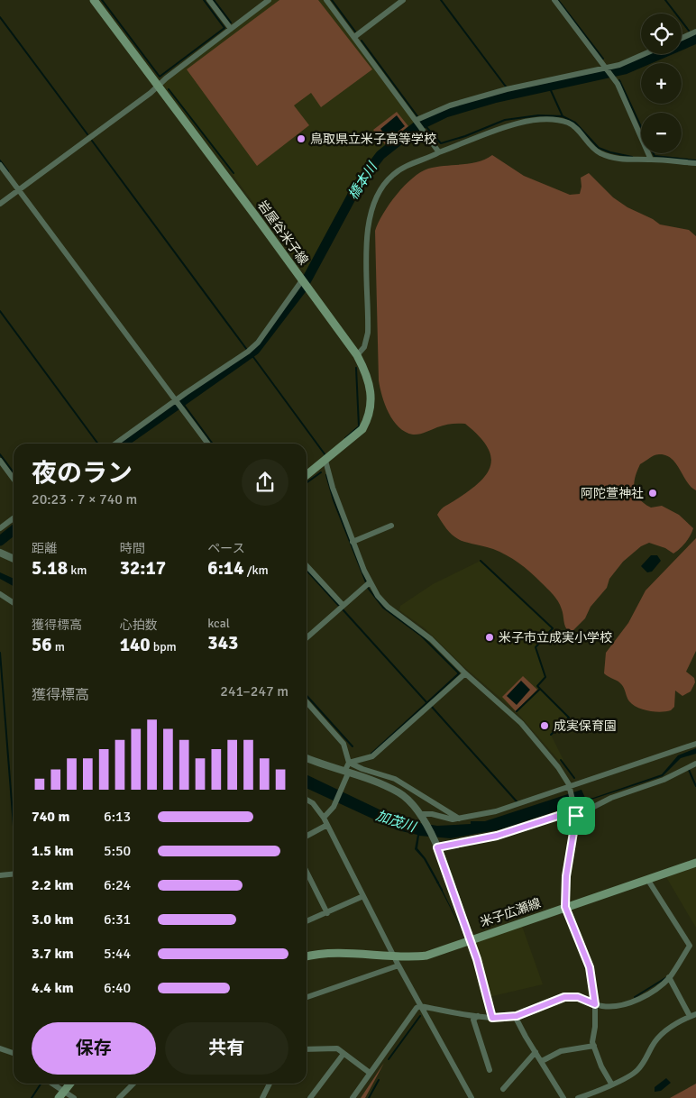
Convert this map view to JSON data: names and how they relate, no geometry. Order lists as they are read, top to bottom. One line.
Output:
{"streets":{"main road":["岩屋谷米子線","米子広瀬線"]},"water":["橋本川","加茂川"],"places":["鳥取県立米子高等学校","阿陀萱神社","米子市立成実小学校","成実保育園"],"page":{"map_buttons":["+","−"],"heading":["夜のラン","20:23 · 7 × 740 m"],"stats":[["距離","5.18 km"],["時間","32:17"],["ペース","6:14 /km"],["獲得標高","56 m"],["心拍数","140 bpm"],["kcal","343"]],"chart":["獲得標高","241–247 m"],"list":[{"name":"740 m","note":"6:13"},{"name":"1.5 km","note":"5:50"},{"name":"2.2 km","note":"6:24"},{"name":"3.0 km","note":"6:31"},{"name":"3.7 km","note":"5:44"},{"name":"4.4 km","note":"6:40"}],"buttons":["保存","共有"]}}
